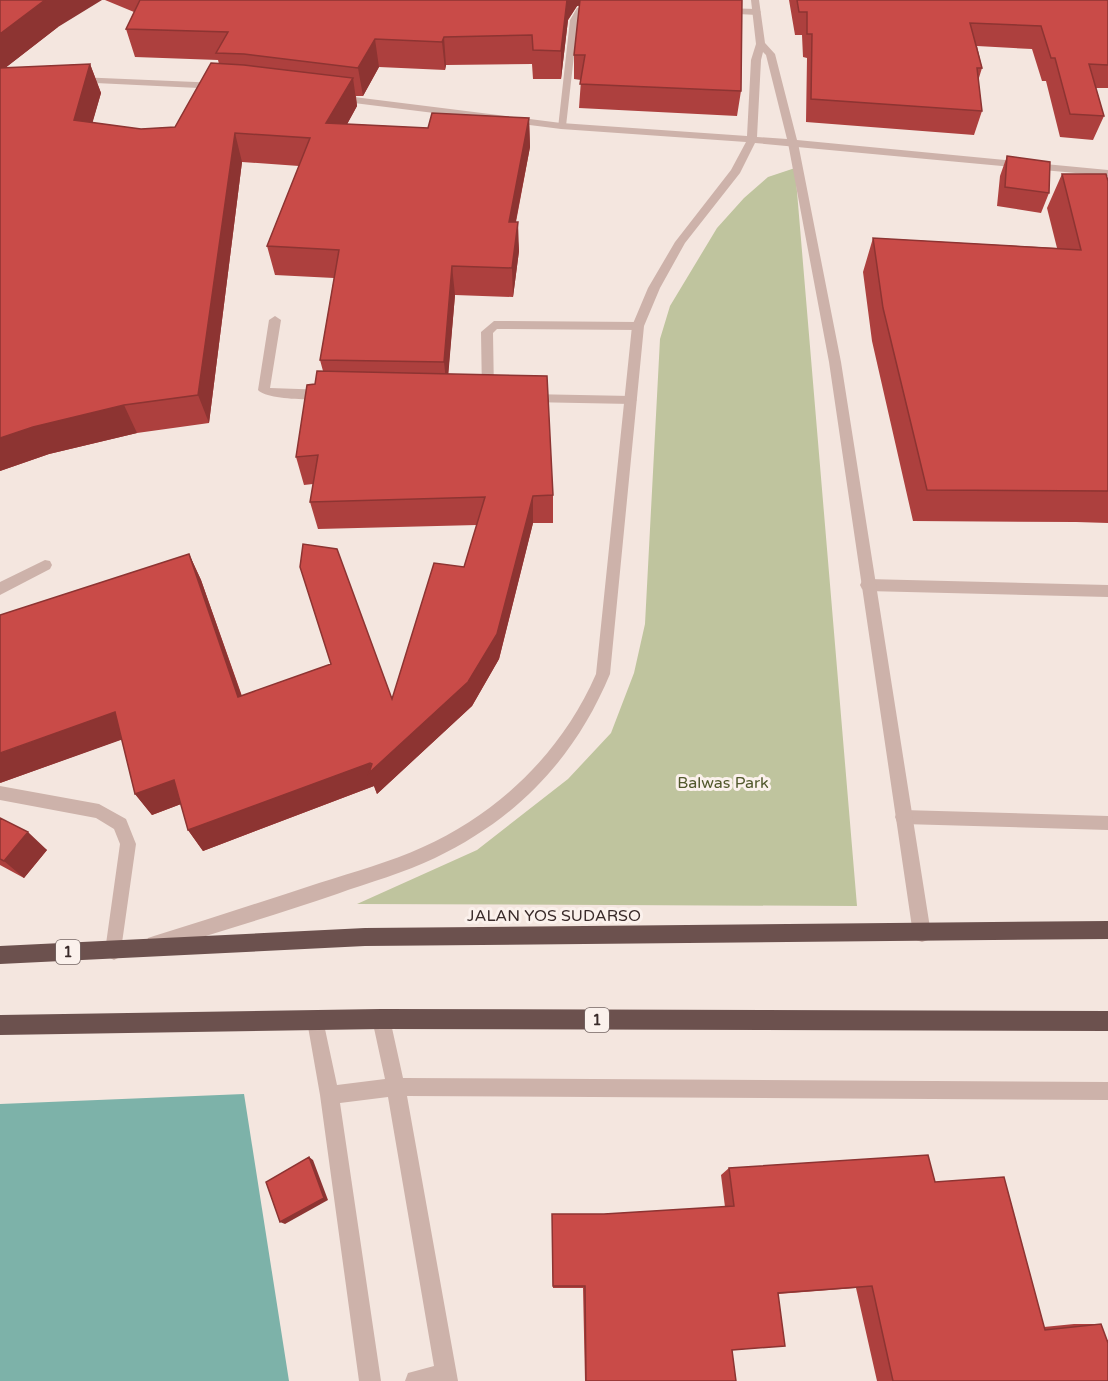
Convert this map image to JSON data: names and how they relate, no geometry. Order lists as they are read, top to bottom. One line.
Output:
{"streets":{"highway":["JALAN YOS SUDARSO","1"]},"parks":["Balwas Park"]}
